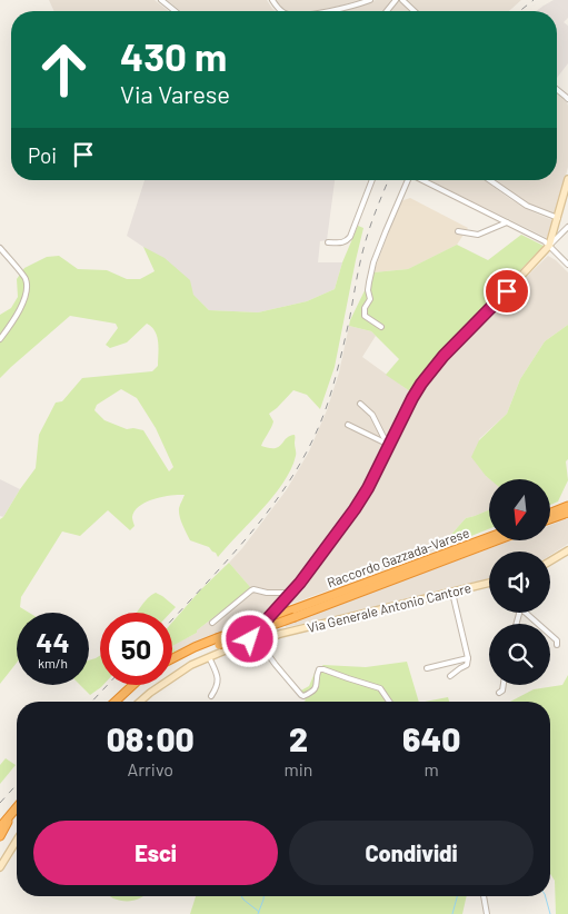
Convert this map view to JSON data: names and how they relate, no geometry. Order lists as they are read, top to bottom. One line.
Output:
{"streets":{"highway":["Raccordo Gazzada-Varese"],"main road":["Via Generale Antonio Cantore"]},"north":"bottom","page":{"turn":["430 m","Via Varese"],"then":"Poi","speed":"44 km/h","limit":"50","eta":["08:00","Arrivo","2","min","640","m"],"buttons":["Esci","Condividi"]}}
